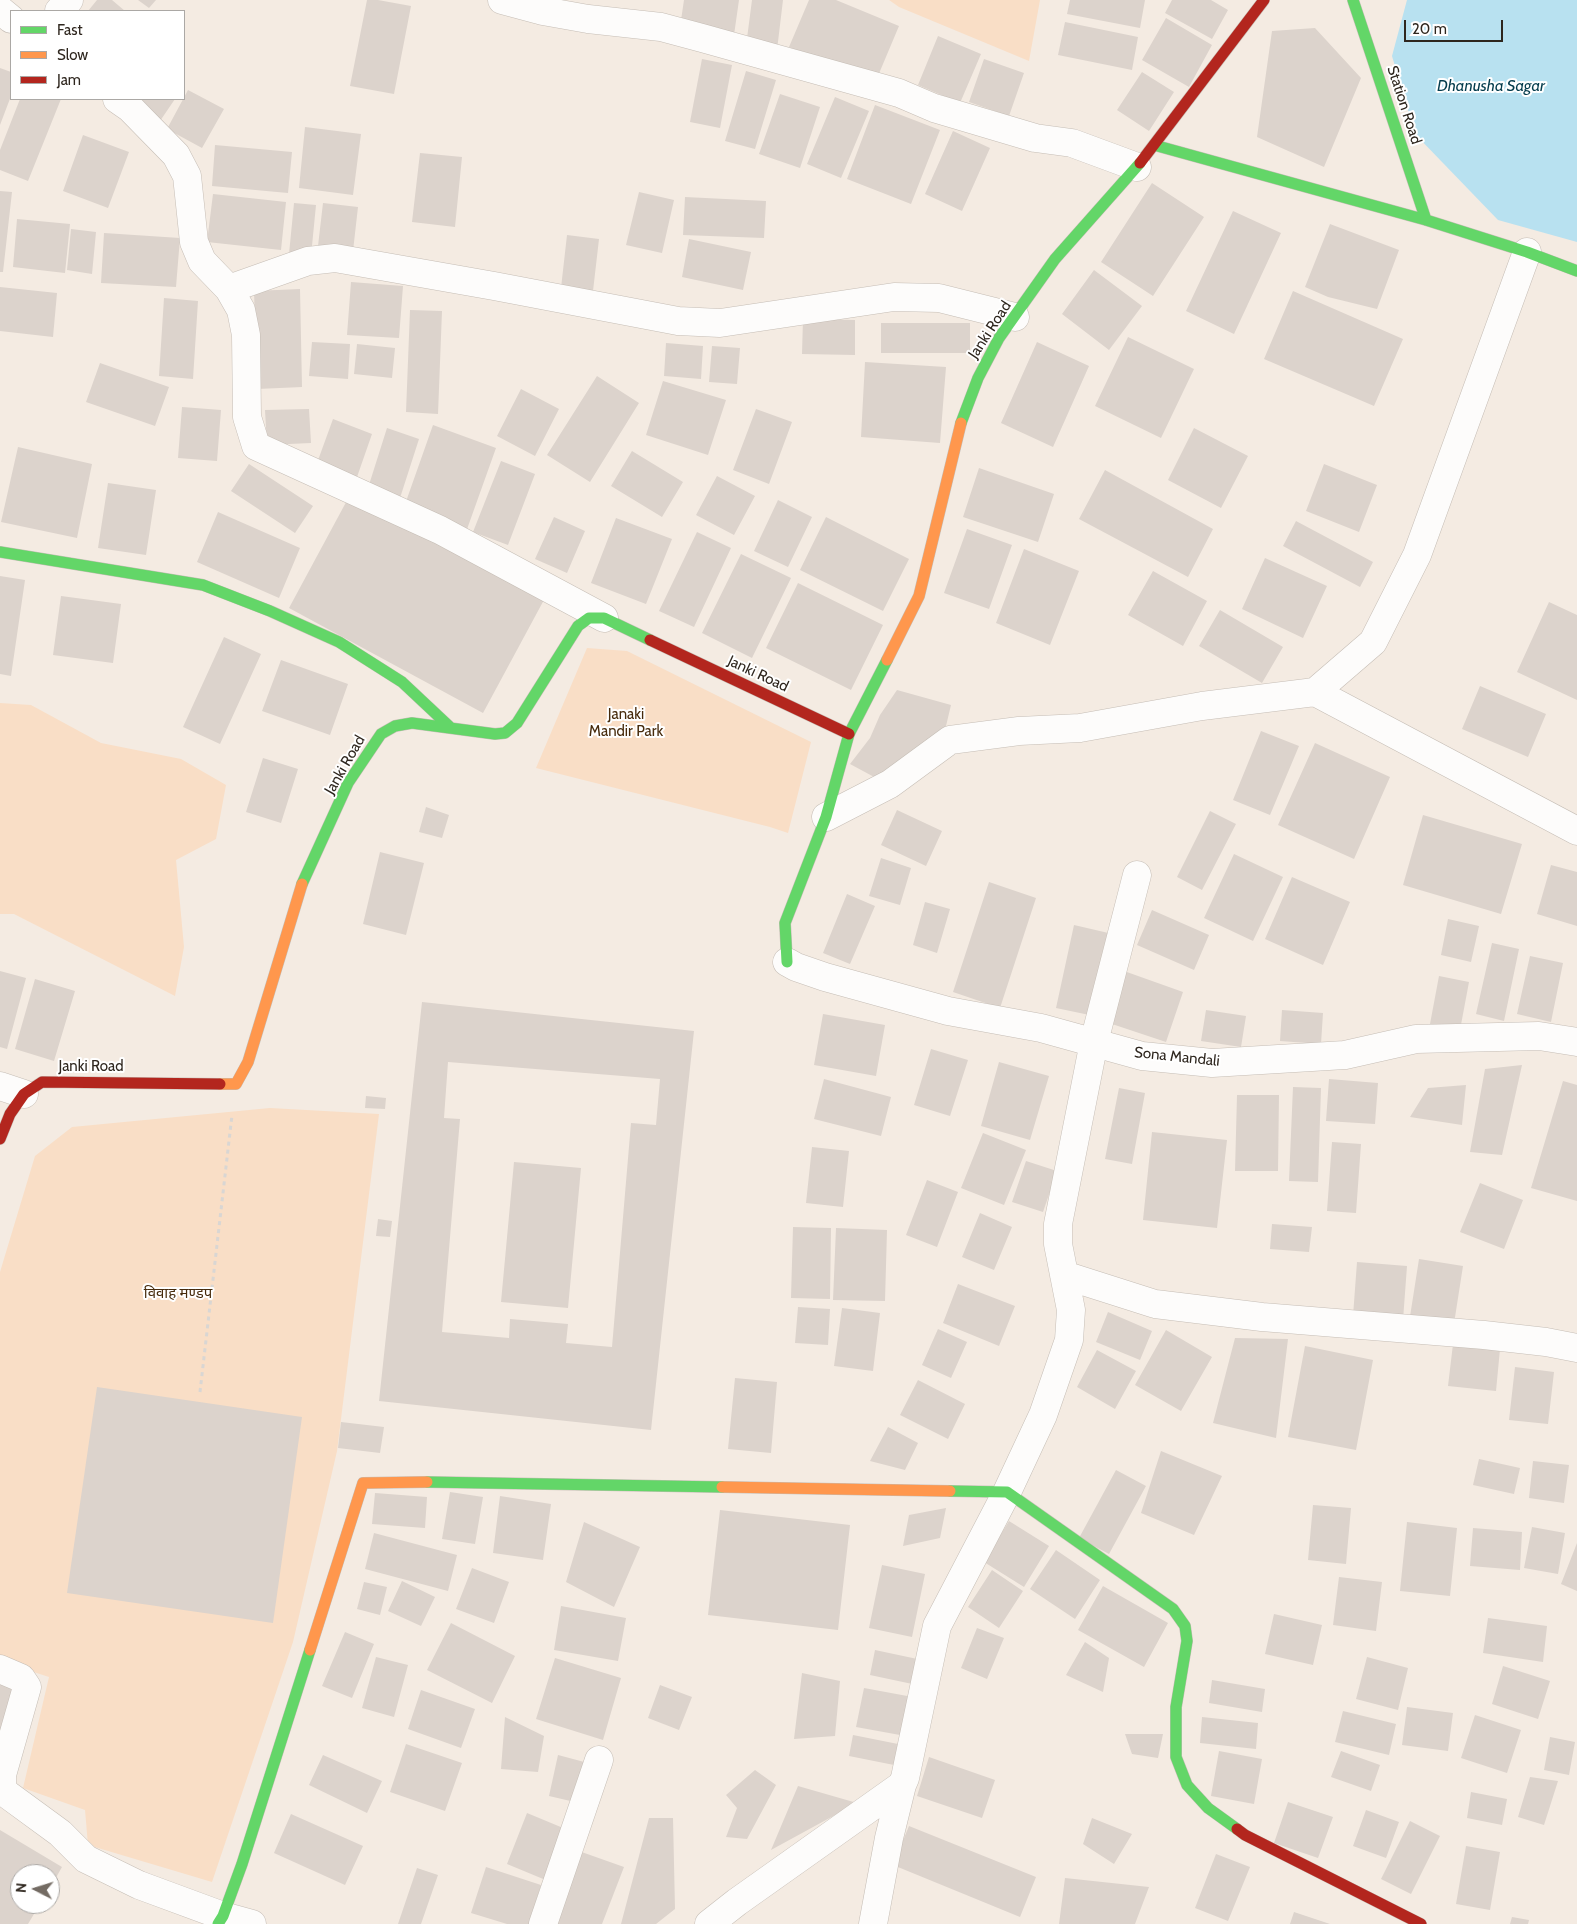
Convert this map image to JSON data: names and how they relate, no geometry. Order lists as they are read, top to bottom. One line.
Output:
{"streets":{"street":["Station Road","Janki Road","Sona Mandali"]},"crossings":[["Janki Road","Sona Mandali"]],"water":["Dhanusha Sagar"],"parks":["Janaki Mandir Park","विवाह मण्डप"],"legend":["Fast","Slow","Jam"],"scale_bar":"20 m","north":"left"}
